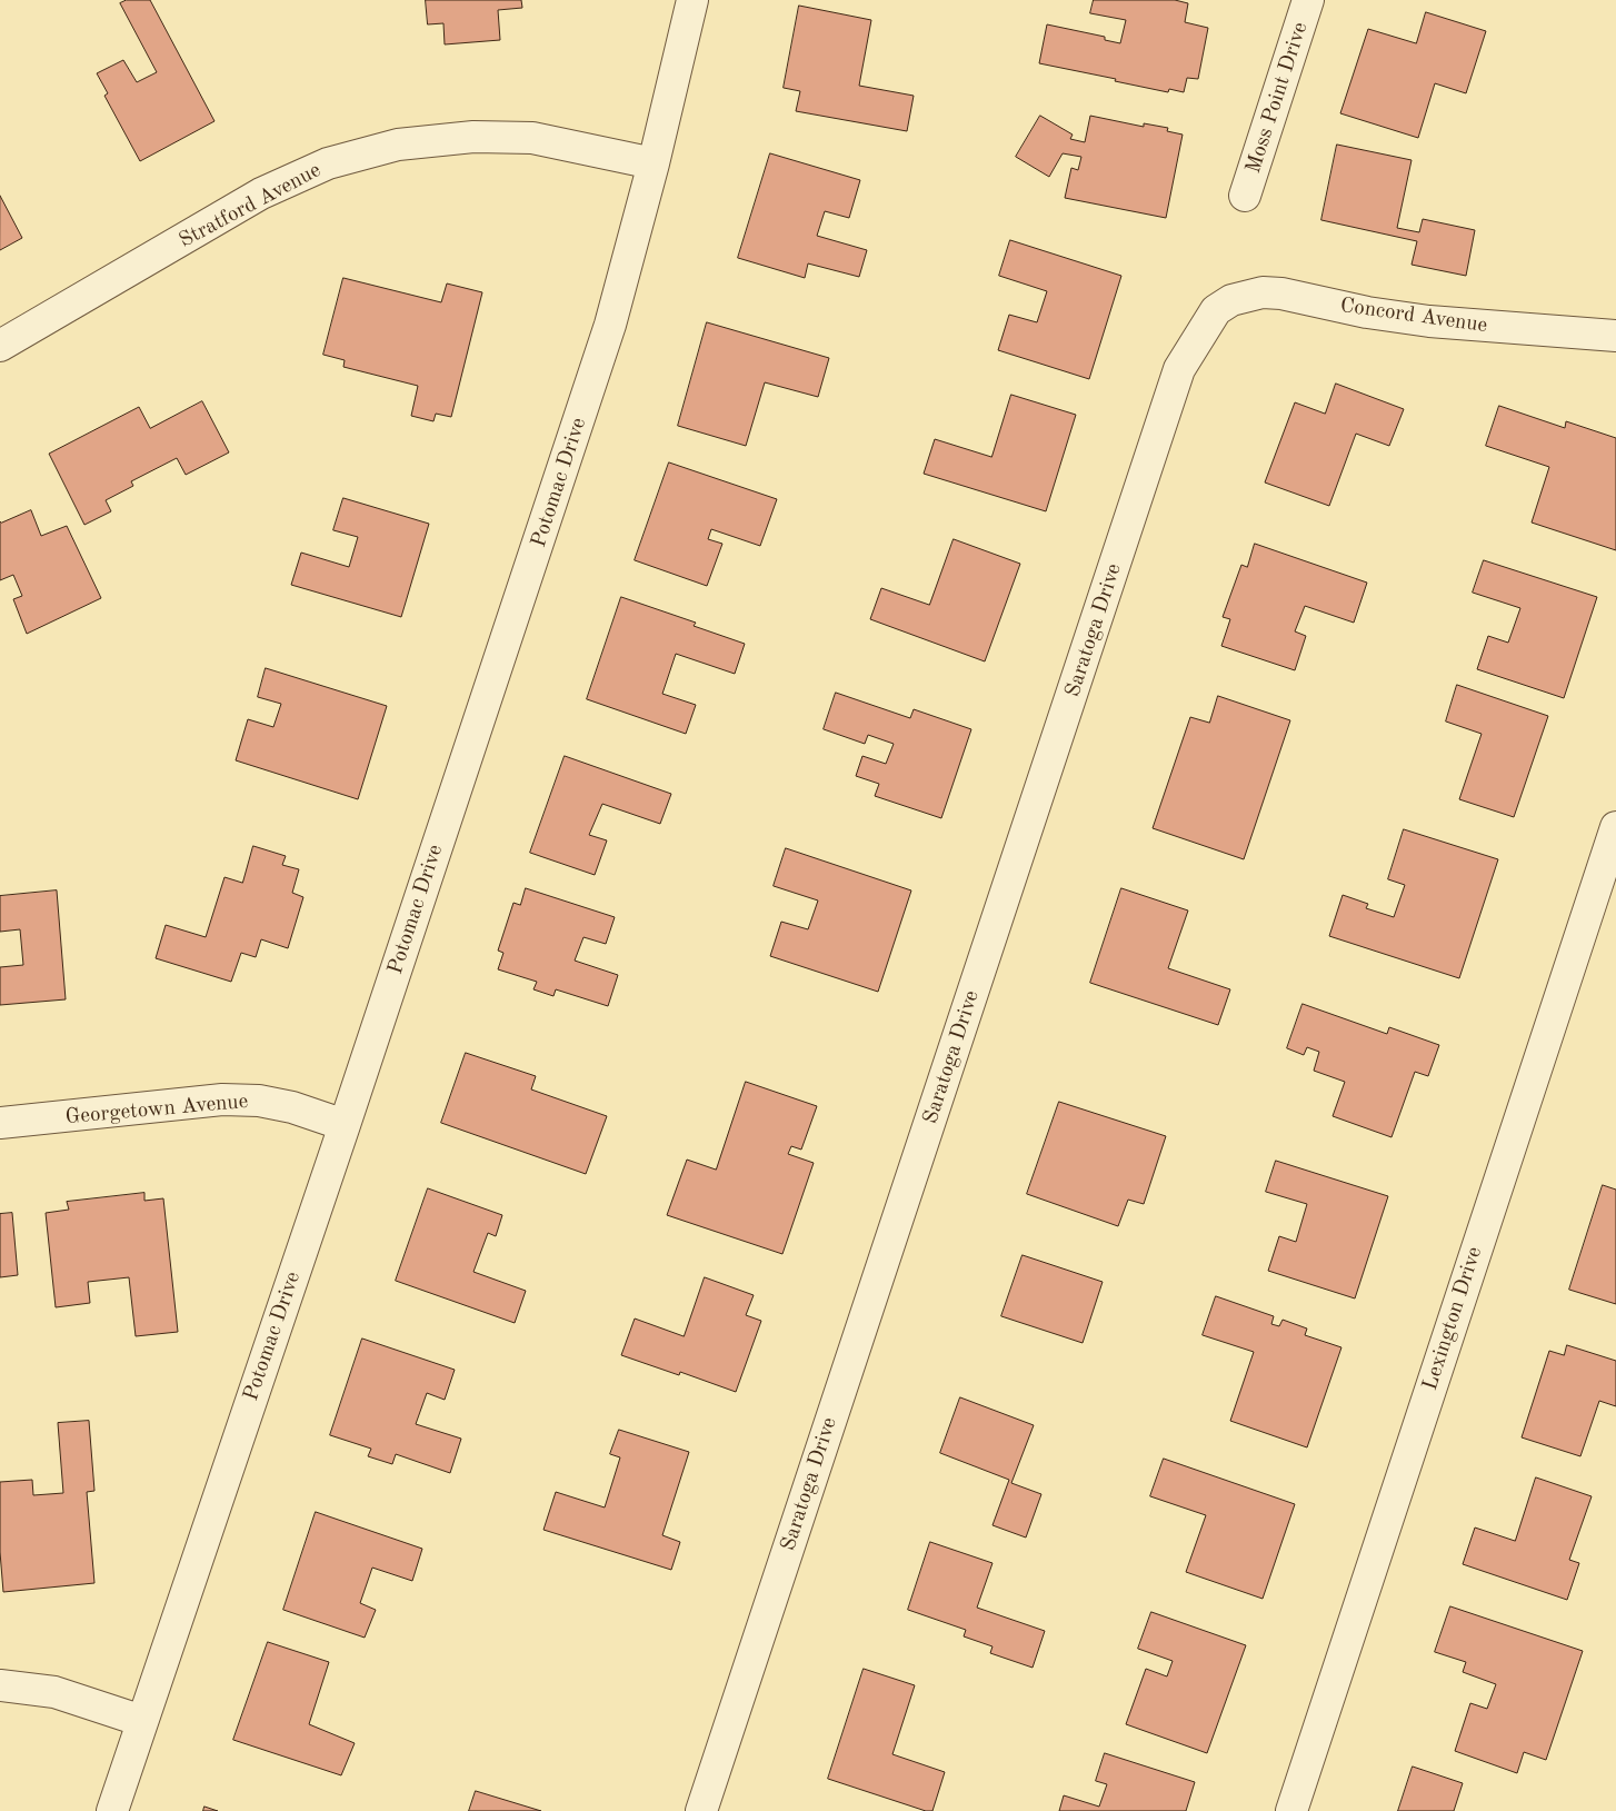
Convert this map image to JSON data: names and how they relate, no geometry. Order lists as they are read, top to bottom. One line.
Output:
{"streets":{"street":["Moss Point Drive","Stratford Avenue","Concord Avenue","Potomac Drive","Saratoga Drive","Georgetown Avenue","Lexington Drive"]},"crossings":[["Stratford Avenue","Potomac Drive"],["Concord Avenue","Saratoga Drive"],["Potomac Drive","Georgetown Avenue"]]}
